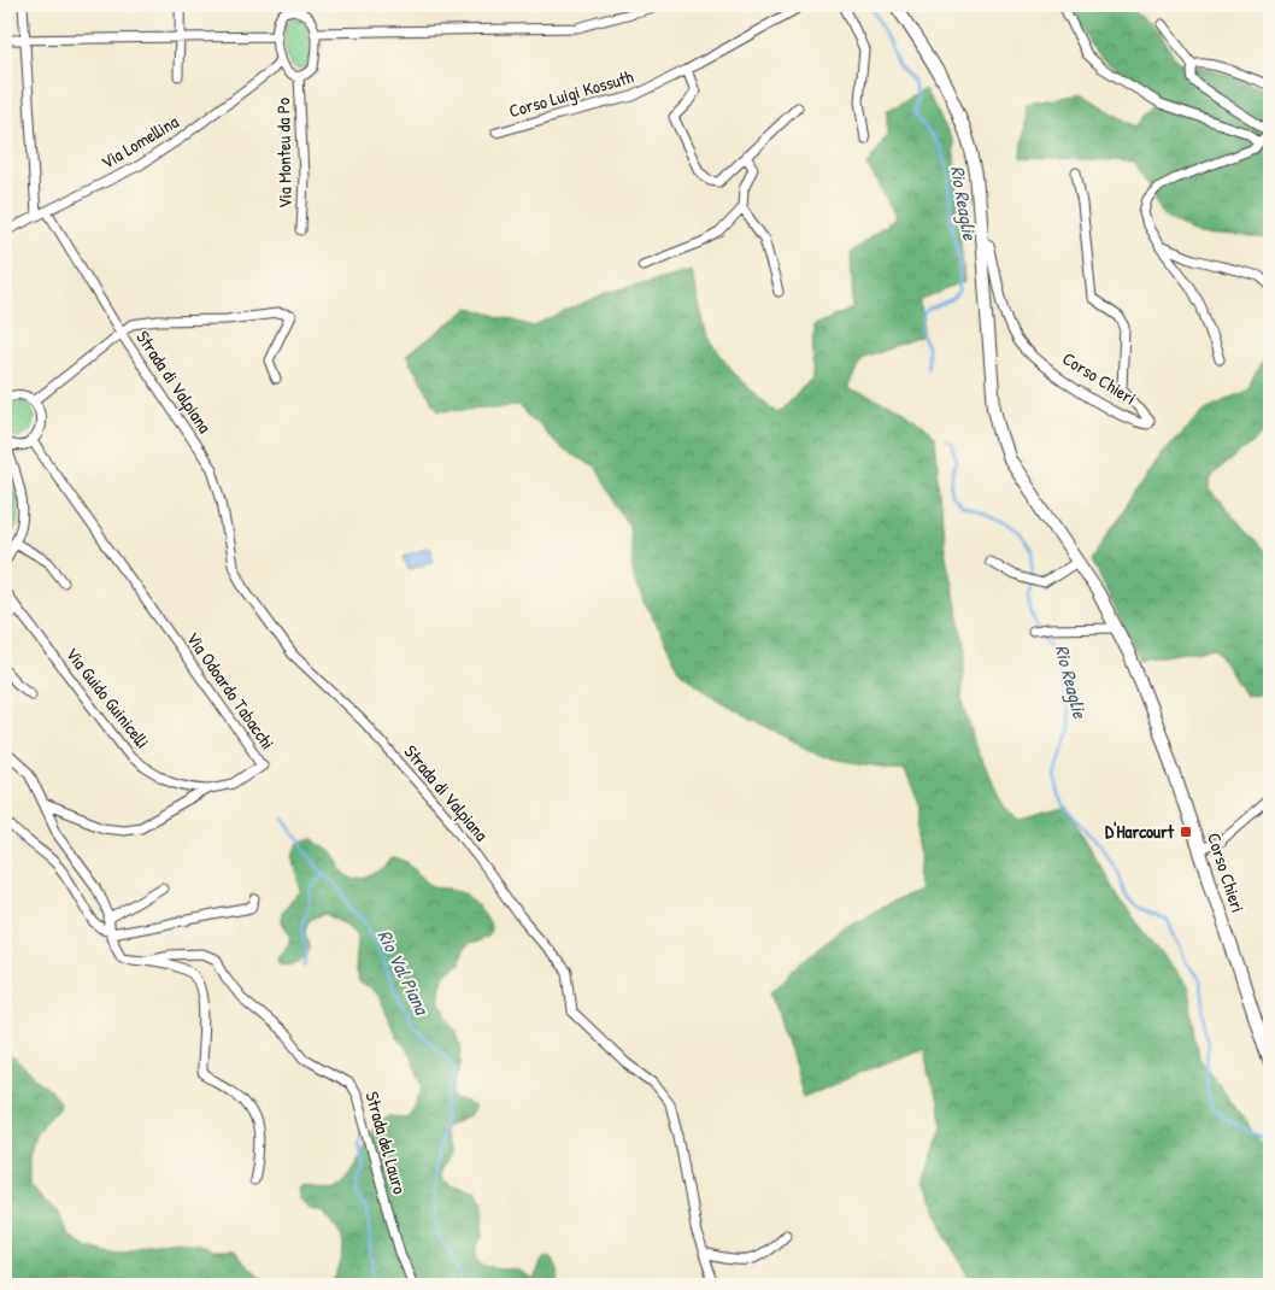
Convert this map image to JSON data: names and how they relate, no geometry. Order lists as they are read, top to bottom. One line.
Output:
{"streets":{"main road":["Corso Chieri"],"street":["Corso Luigi Kossuth","Via Lomellina","Via Monteu da Po","Strada di Valpiana","Via Odoardo Tabacchi","Via Guido Guinicelli","Strada del Lauro"]},"crossings":[["Via Lomellina","Strada di Valpiana"],["Via Odoardo Tabacchi","Via Guido Guinicelli"],["Via Odoardo Tabacchi","Strada del Lauro"]],"water":["Rio Reaglie","Rio Val Piana"],"places":{"transit":["D'Harcourt"]}}
